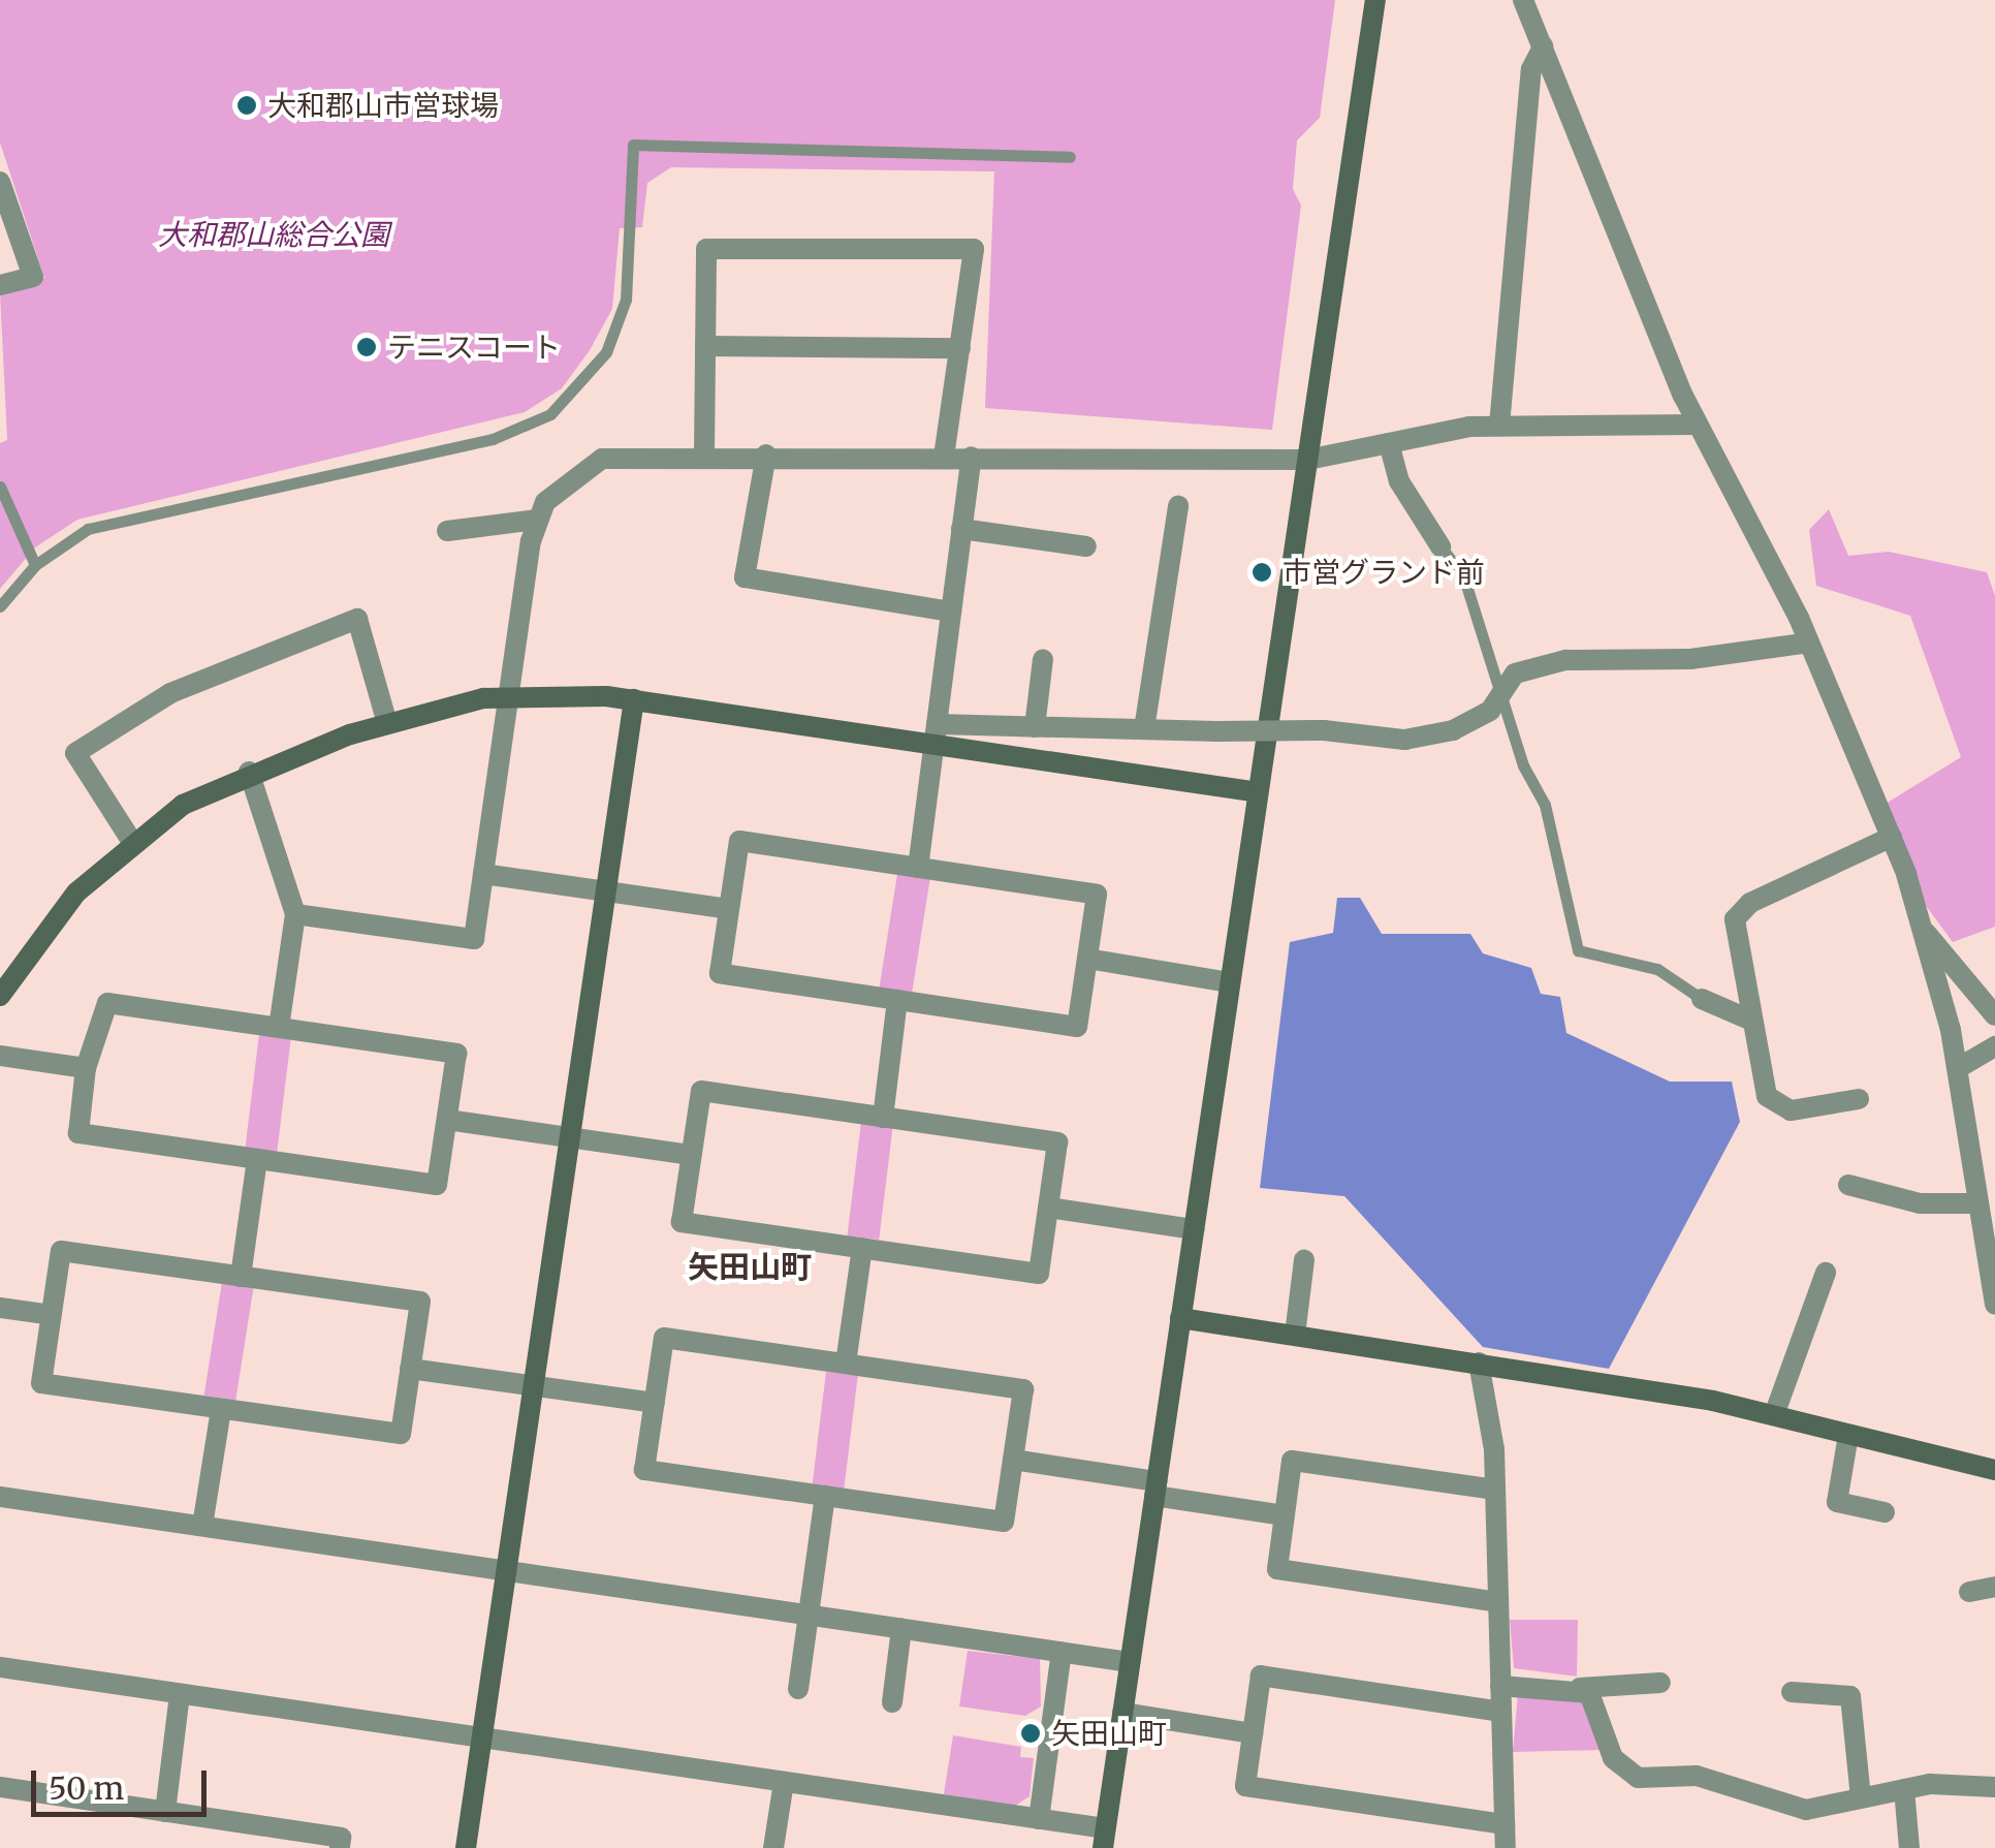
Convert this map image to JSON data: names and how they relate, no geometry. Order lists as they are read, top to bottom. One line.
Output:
{"districts":["矢田山町"],"parks":["大和郡山総合公園"],"places":["大和郡山市営球場","テニスコート","市営グランド前","矢田山町"],"scale_bar":"50 m"}
